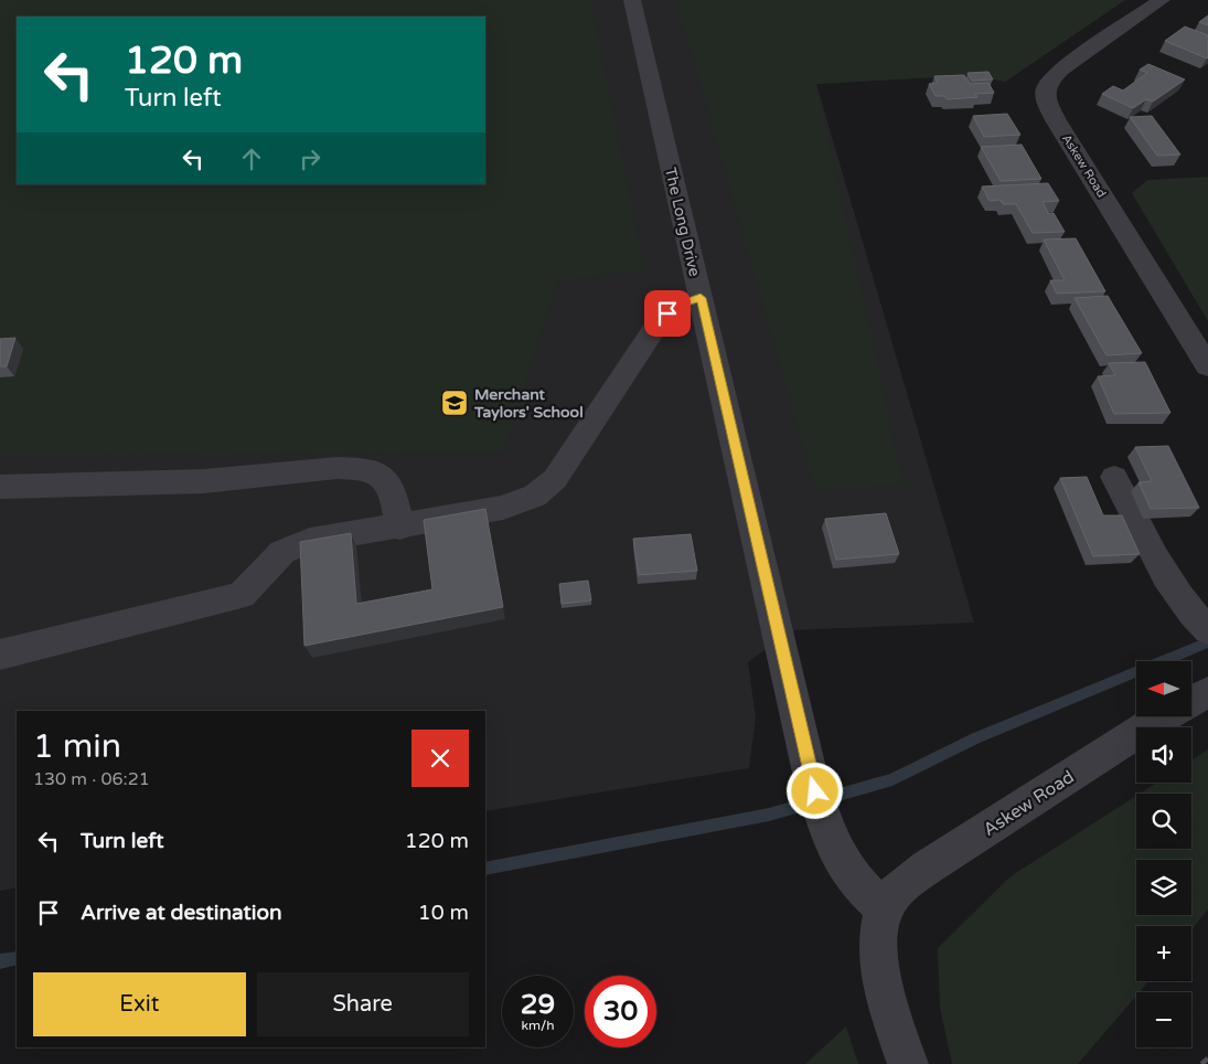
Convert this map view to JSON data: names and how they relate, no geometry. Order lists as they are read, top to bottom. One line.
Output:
{"streets":{"street":["Askew Road","The Long Drive"]},"crossings":[["Askew Road","The Long Drive"]],"places":{"school or university":["Merchant Taylors' School"]},"north":"left","page":{"turn":["120 m","Turn left"],"map_buttons":["+","−"],"heading":["1 min","130 m · 06:21"],"list":[{"name":"Turn left","value":"120 m"},{"name":"Arrive at destination","value":"10 m"}],"buttons":["Exit","Share"],"speed":"29 km/h","limit":"30"}}
